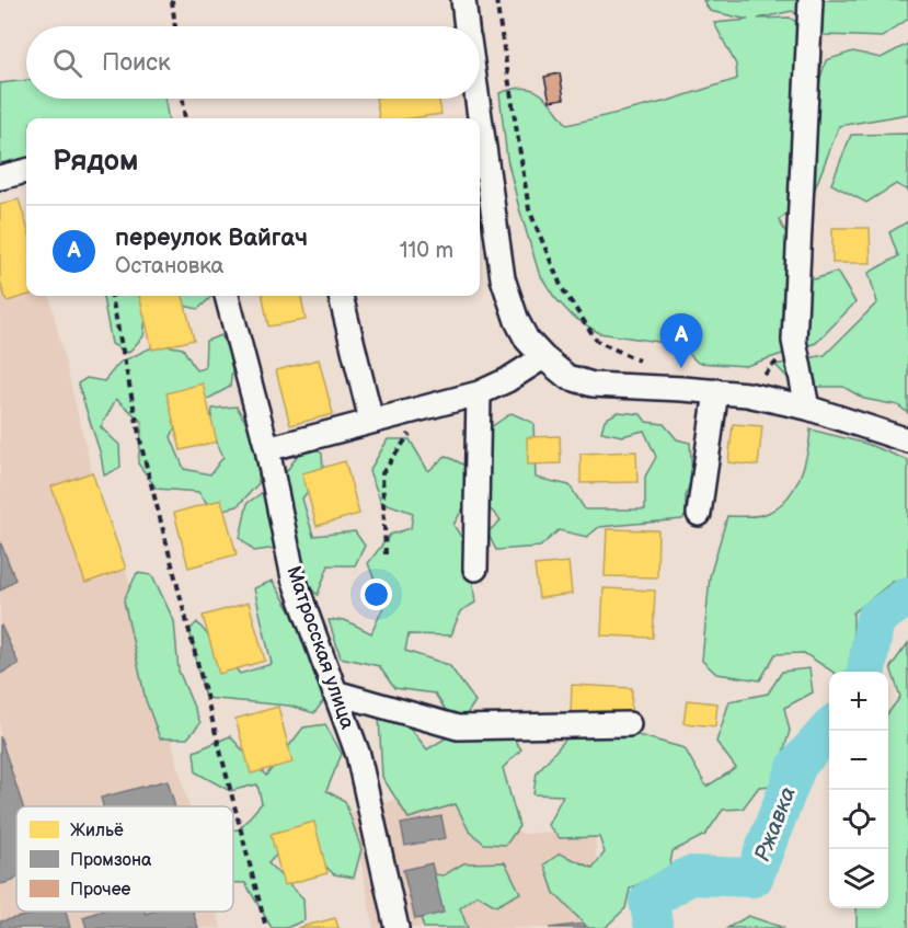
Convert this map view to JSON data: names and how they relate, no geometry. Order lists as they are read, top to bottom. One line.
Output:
{"streets":{"street":["Матросская улица"]},"water":["Ржавка"],"legend":["Жильё","Промзона","Прочее"],"page":{"search":"Поиск","heading":"Рядом","list":[{"mark":"A","name":"переулок Вайгач","note":"Остановка","value":"110 m"}],"pins":"A","map_buttons":["+","−"]}}
